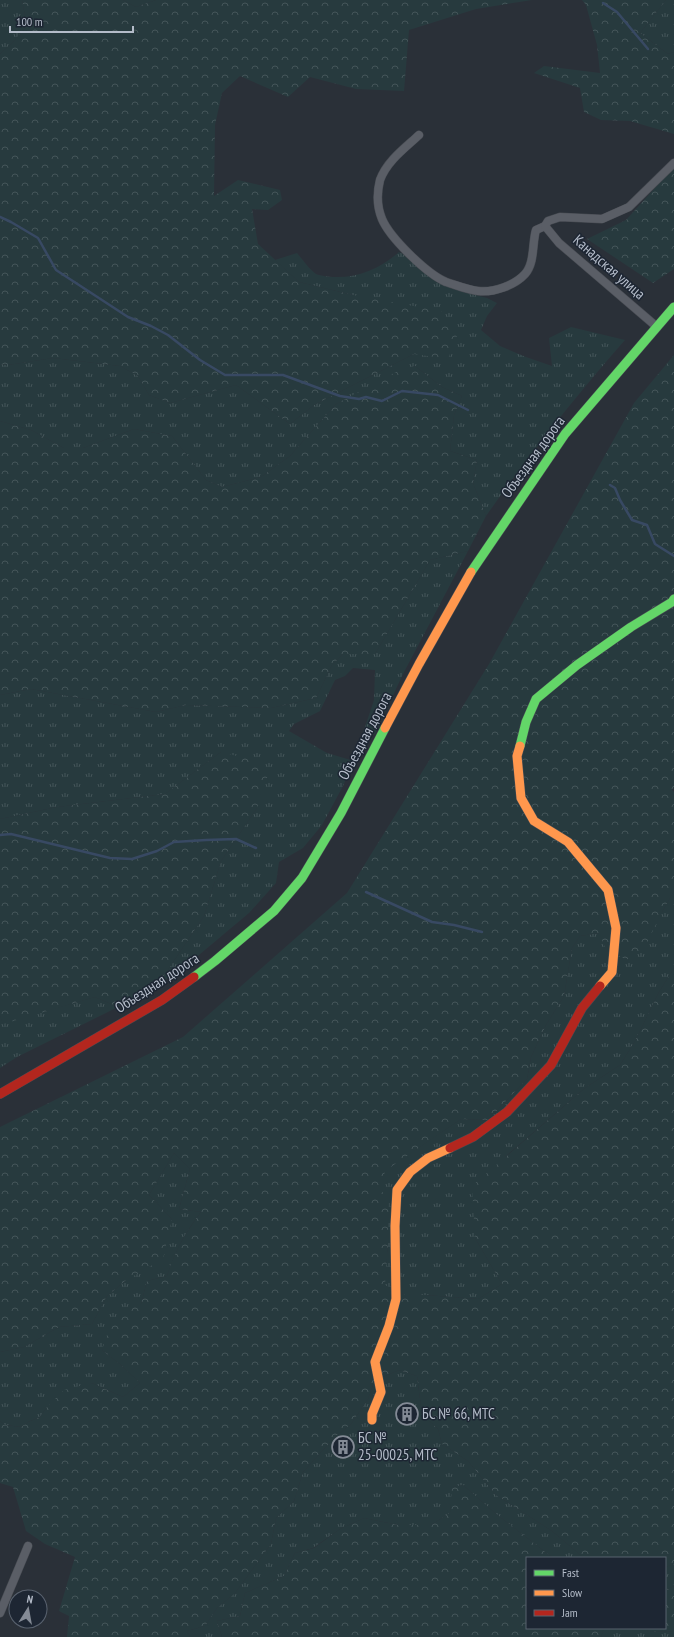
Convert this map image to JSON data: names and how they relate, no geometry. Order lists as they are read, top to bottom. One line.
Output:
{"streets":{"main road":["Объездная дорога"],"street":["Канадская улица"]},"crossings":[["Канадская улица","Объездная дорога"]],"places":{"building":["БС № 66, МТС","БС № 25-00025, МТС"]},"legend":["Fast","Slow","Jam"],"scale_bar":"100 m","north":"top"}
